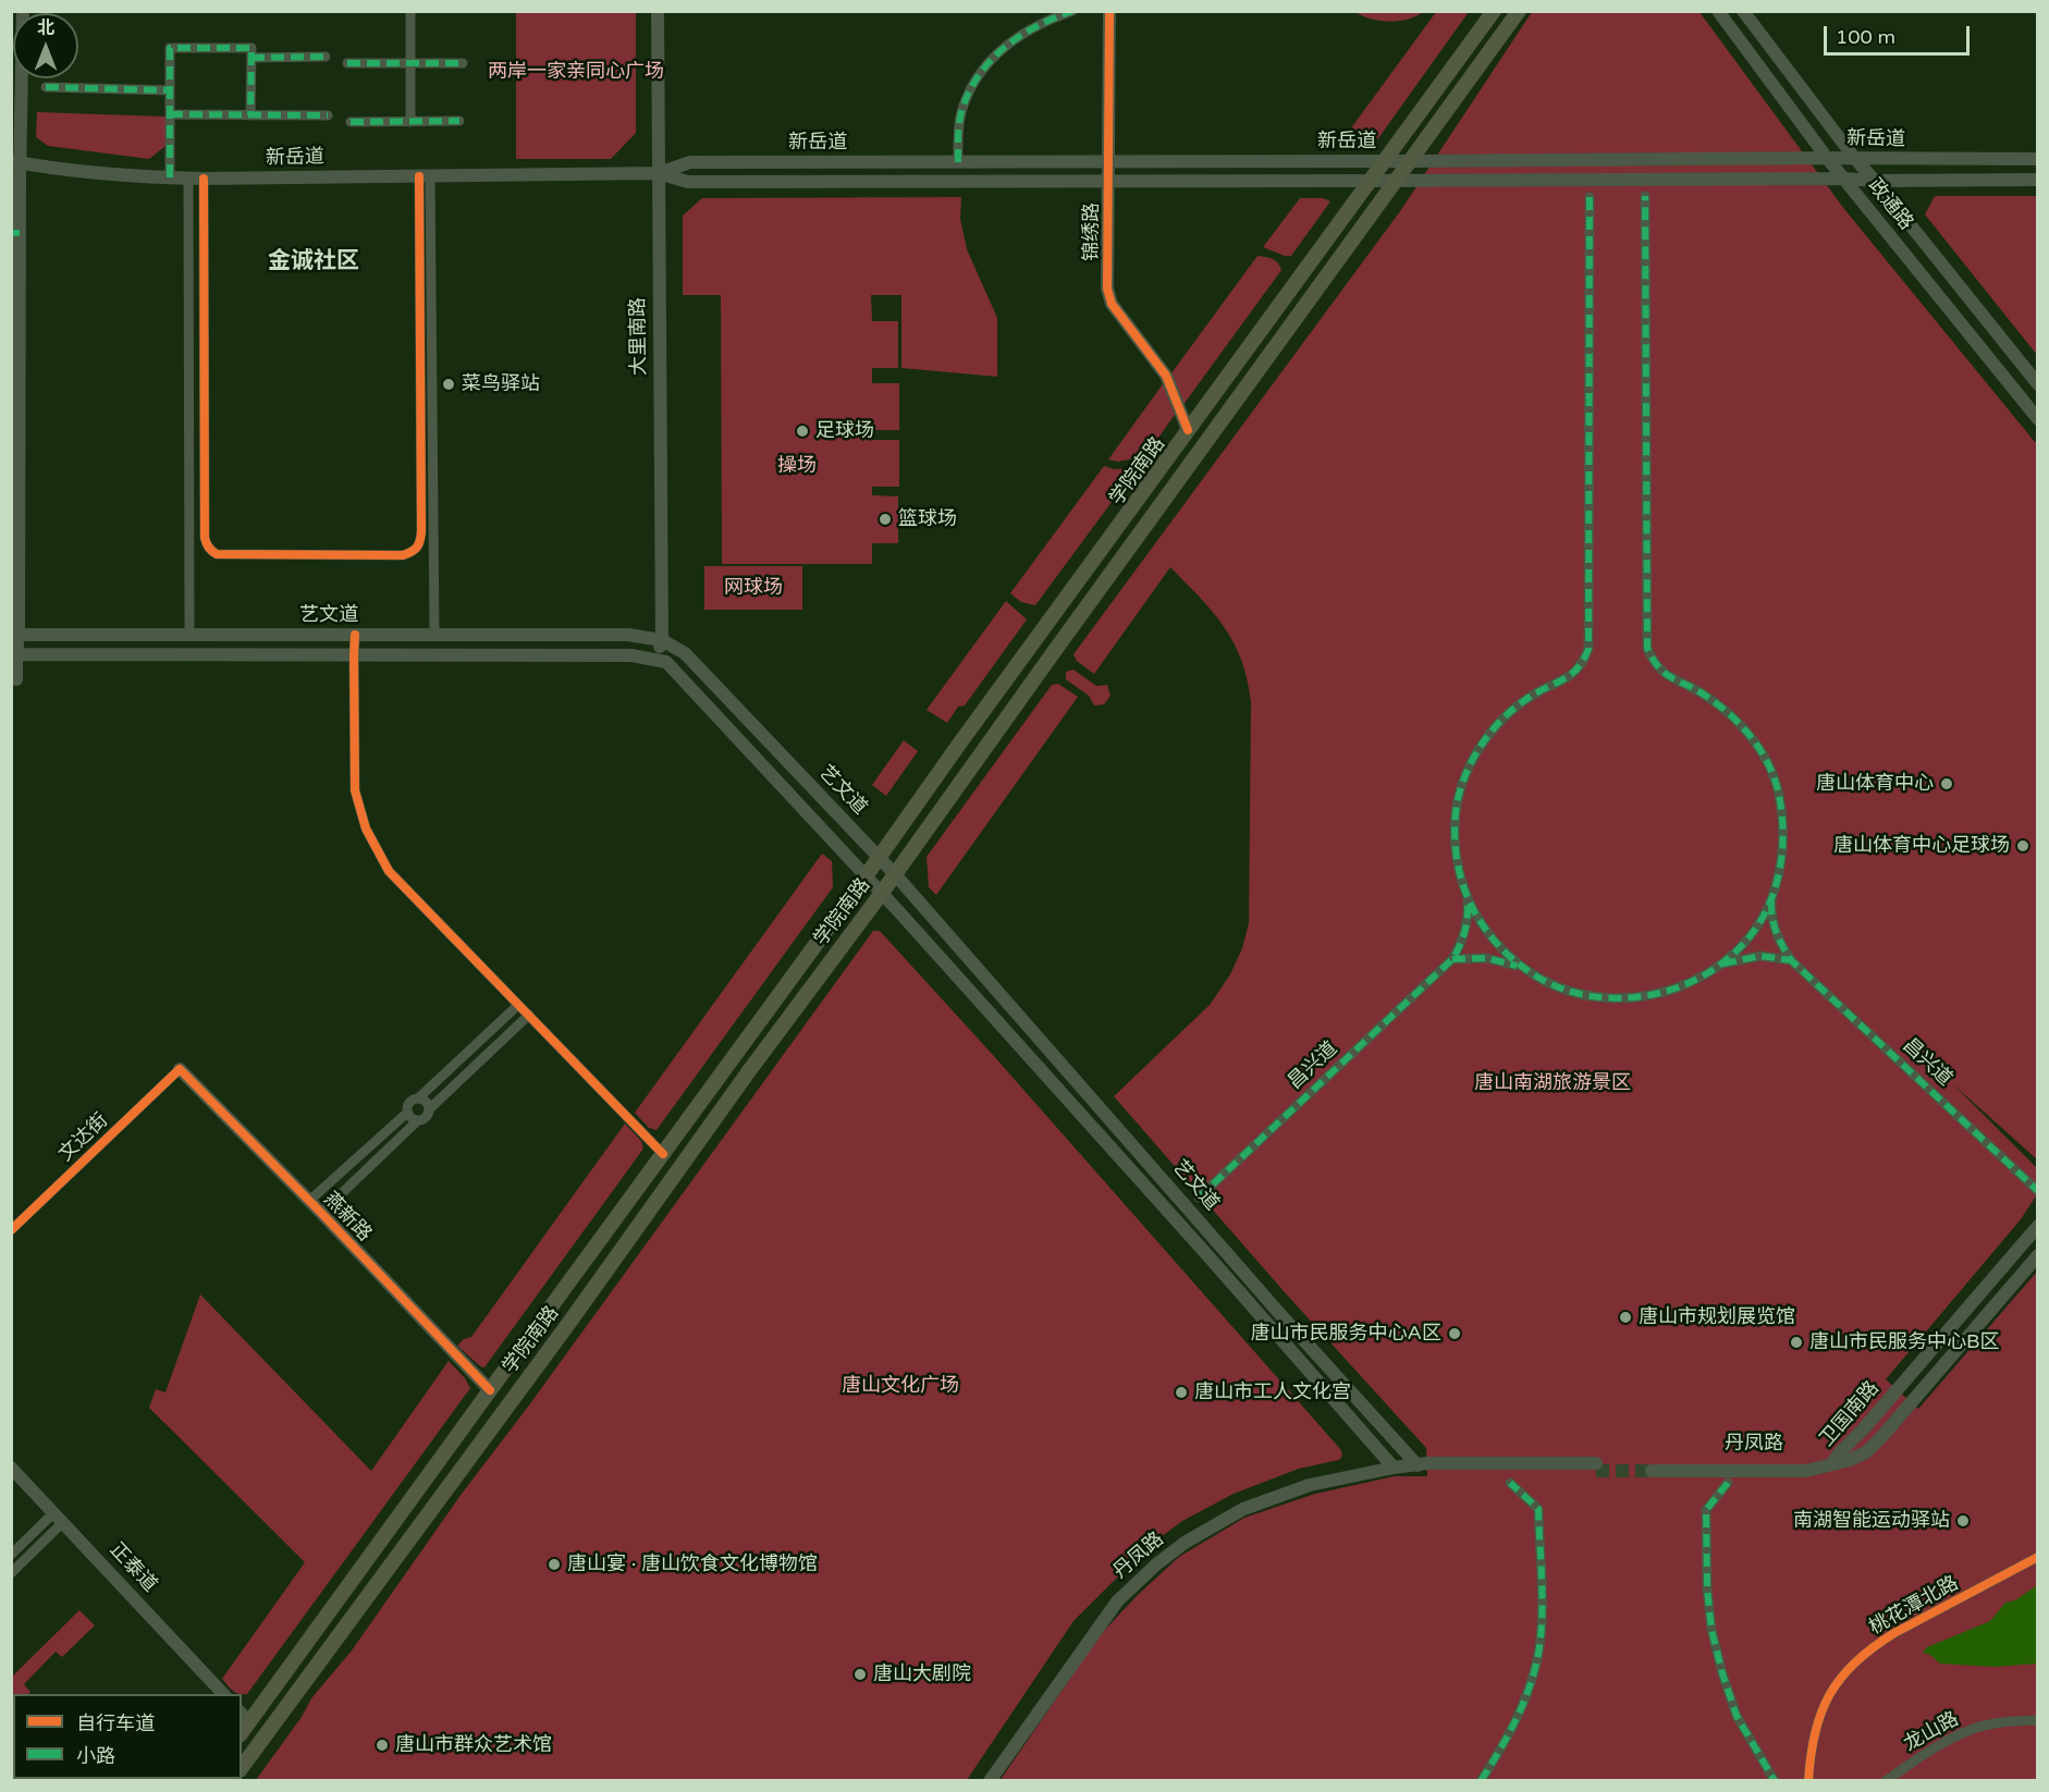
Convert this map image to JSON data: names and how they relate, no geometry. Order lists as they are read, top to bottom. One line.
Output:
{"streets":{"main road":["新岳道","政通路","锦绣路","大里南路","学院南路","艺文道","燕新路","卫国南路","丹凤路","正泰道"],"street":["昌兴道","文达街","桃花潭北路","龙山路"]},"crossings":[["新岳道","政通路"],["新岳道","锦绣路"],["新岳道","大里南路"],["新岳道","学院南路"],["锦绣路","学院南路"],["大里南路","艺文道"],["学院南路","艺文道"],["学院南路","燕新路"],["艺文道","丹凤路"],["文达街","燕新路"],["卫国南路","丹凤路"]],"districts":["金诚社区"],"parks":["两岸一家亲同心广场","操场","网球场","唐山南湖旅游景区","唐山文化广场"],"places":["菜鸟驿站","足球场","篮球场","唐山体育中心","唐山体育中心足球场","唐山市规划展览馆","唐山市民服务中心A区","唐山市民服务中心B区","唐山市工人文化宫","南湖智能运动驿站","唐山宴 · 唐山饮食文化博物馆","唐山大剧院","唐山市群众艺术馆"],"legend":["自行车道","小路"],"scale_bar":"100 m","north":"top"}
